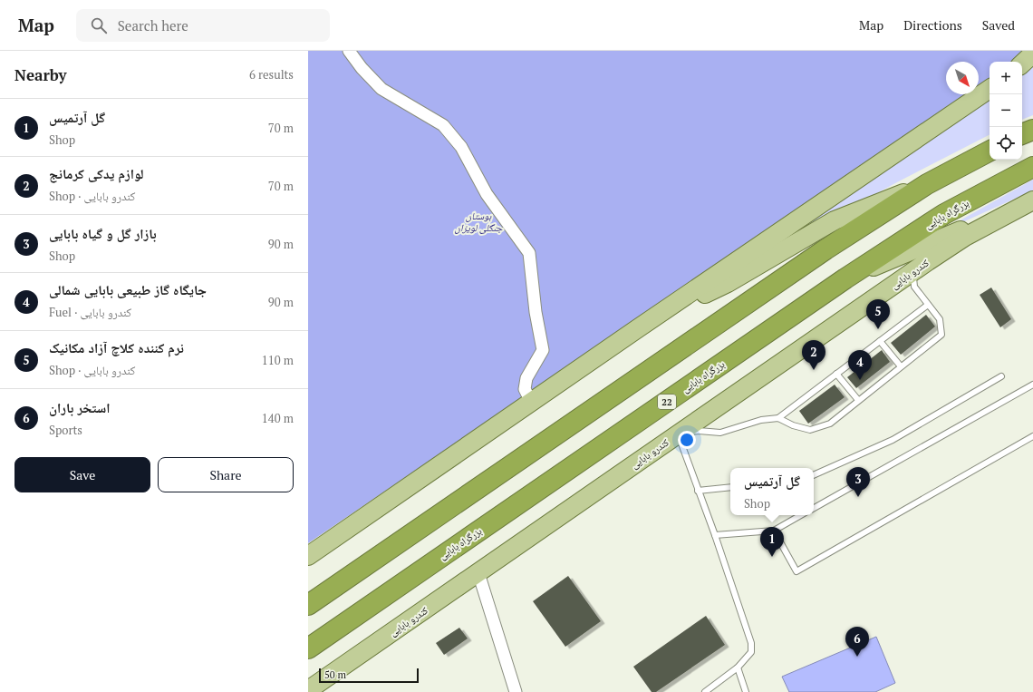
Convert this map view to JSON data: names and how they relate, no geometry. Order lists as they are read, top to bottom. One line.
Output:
{"streets":{"highway":["بزرگراه بابایی","22"],"main road":["کندرو بابایی"]},"parks":["بوستان جنگلی لویزان"],"scale_bar":"50 m","north":"bottom right","page":{"header":"Map","search":"Search here","nav":["Map","Directions","Saved"],"heading":["Nearby","6 results"],"map_buttons":["+","−"],"list":[{"mark":"1","name":"گل آرتمیس","note":"Shop","value":"70 m"},{"mark":"2","name":"لوازم یدکی کرمانج","note":"Shop · کندرو بابایی","value":"70 m"},{"mark":"3","name":"بازار گل و گیاه بابایی","note":"Shop","value":"90 m"},{"mark":"4","name":"جایگاه گاز طبیعی بابایی شمالی","note":"Fuel · کندرو بابایی","value":"90 m"},{"mark":"5","name":"نرم کننده کلاچ آزاد مکانیک","note":"Shop · کندرو بابایی","value":"110 m"},{"mark":"6","name":"استخر باران","note":"Sports","value":"140 m"}],"pins":["5","2","4","3","1","6"],"buttons":["Save","Share"],"popup":["گل آرتمیس","Shop"],"scale":"50 m"}}
